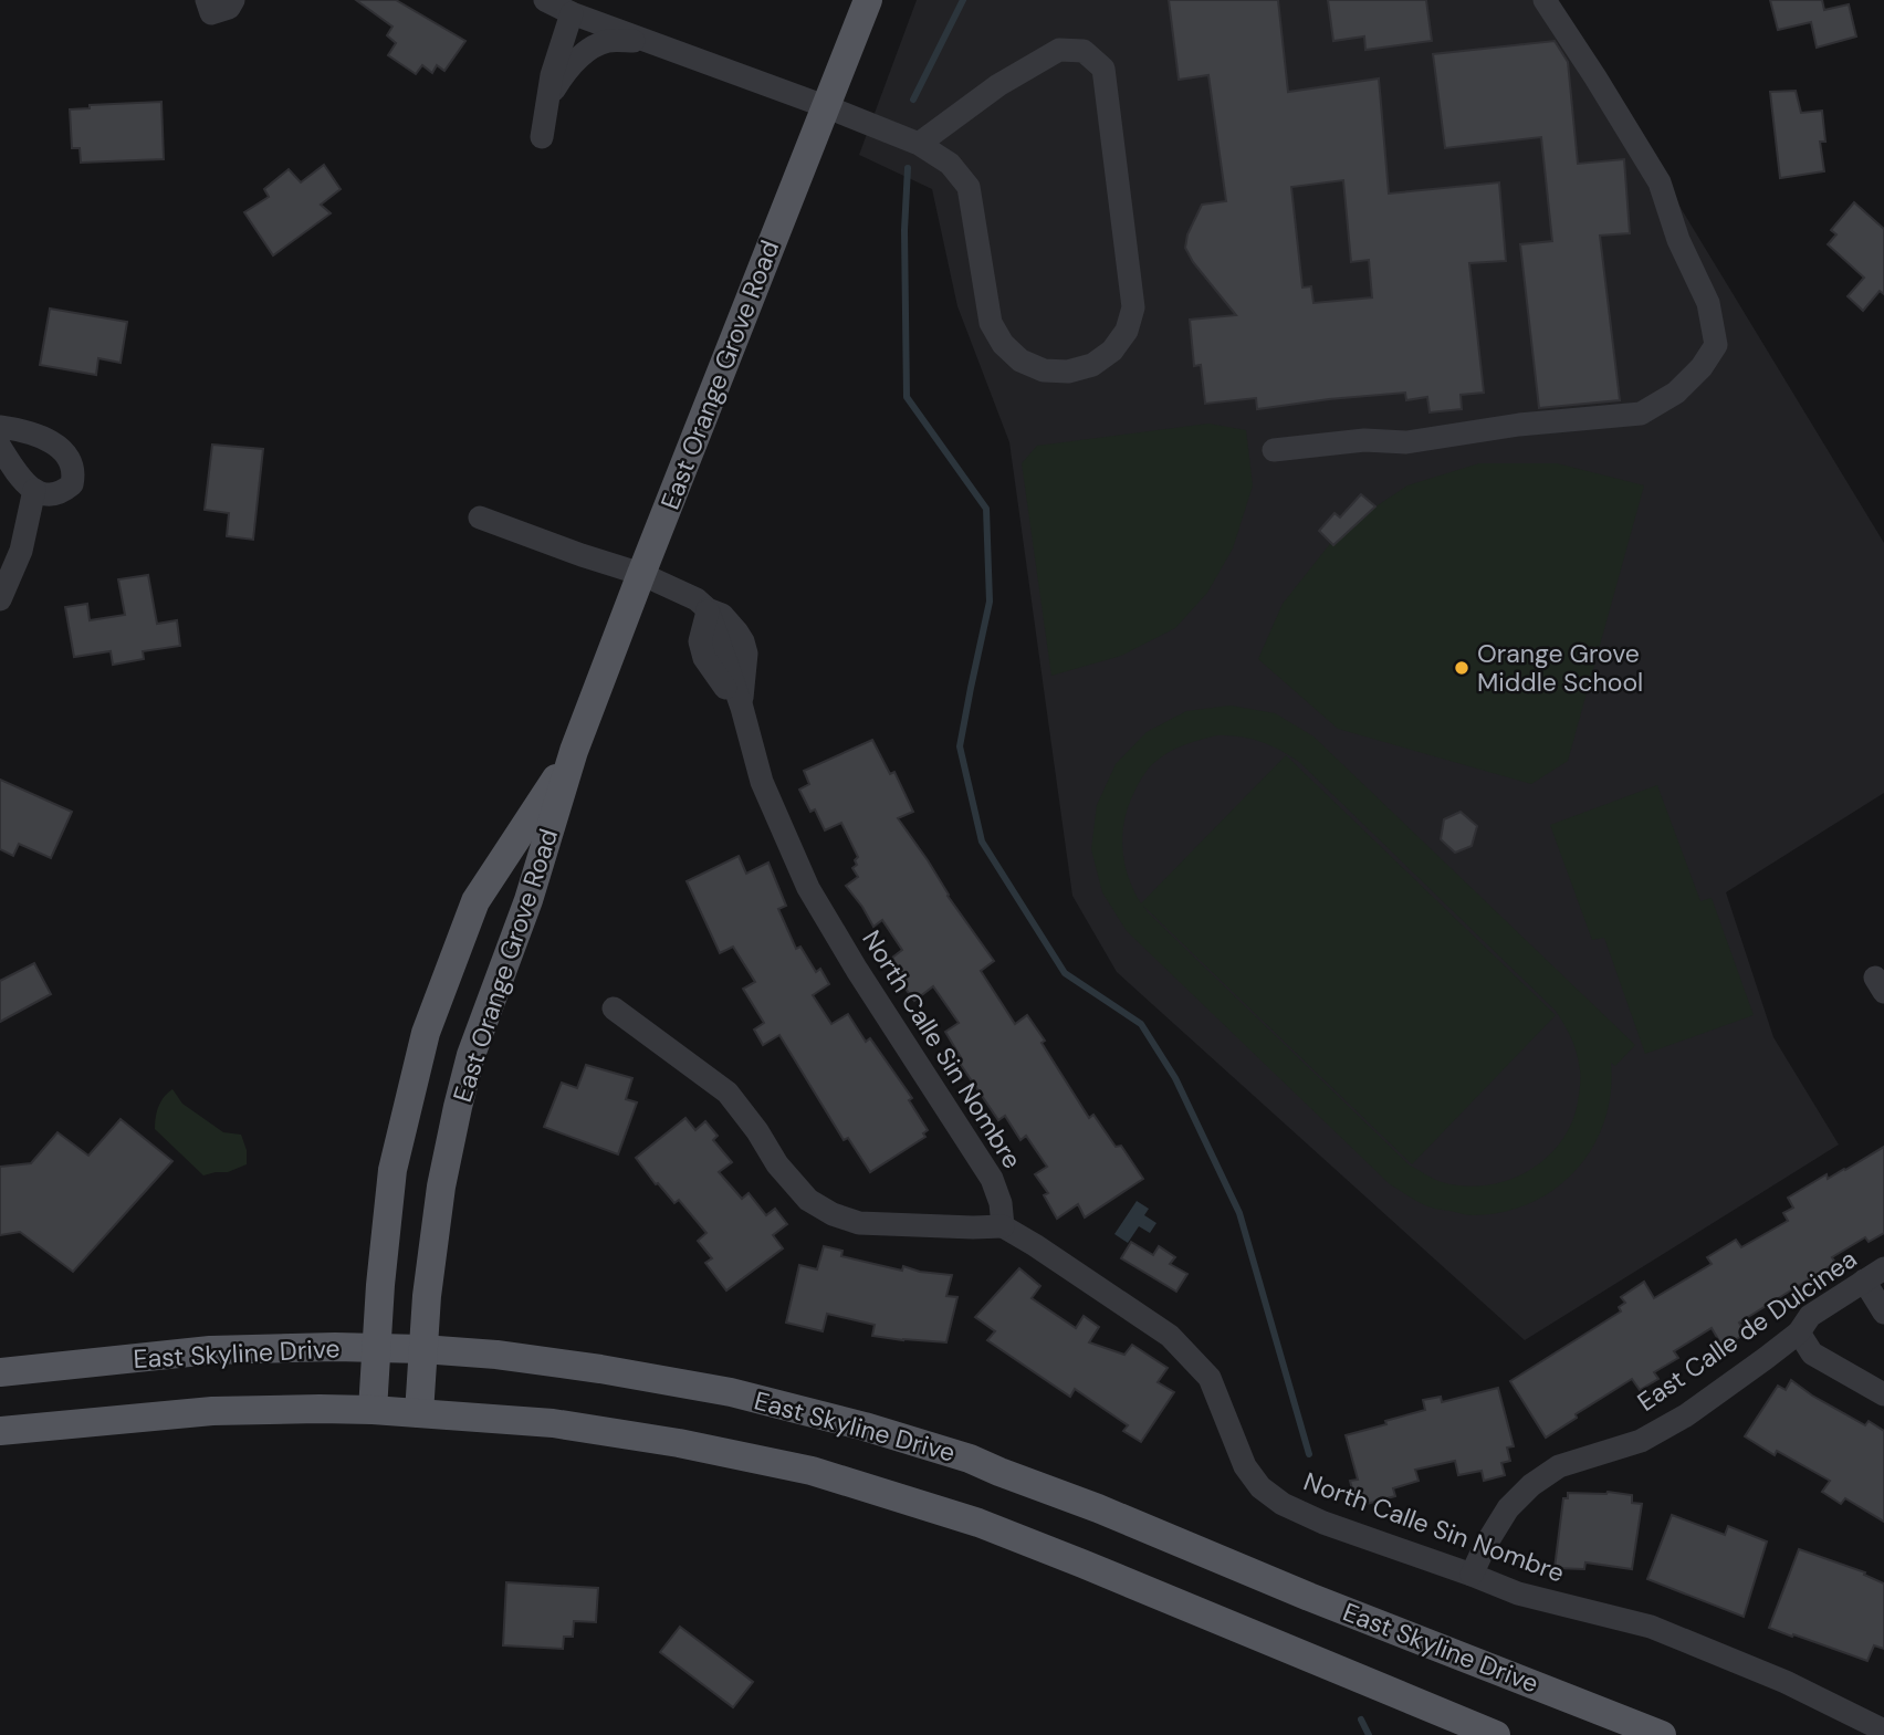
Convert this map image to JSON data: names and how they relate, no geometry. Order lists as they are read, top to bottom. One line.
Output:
{"streets":{"main road":["East Orange Grove Road","East Skyline Drive"],"street":["North Calle Sin Nombre","East Calle de Dulcinea"]},"crossings":[["East Orange Grove Road","North Calle Sin Nombre"],["East Orange Grove Road","East Skyline Drive"],["North Calle Sin Nombre","East Calle de Dulcinea"]],"places":["Orange Grove Middle School"]}
